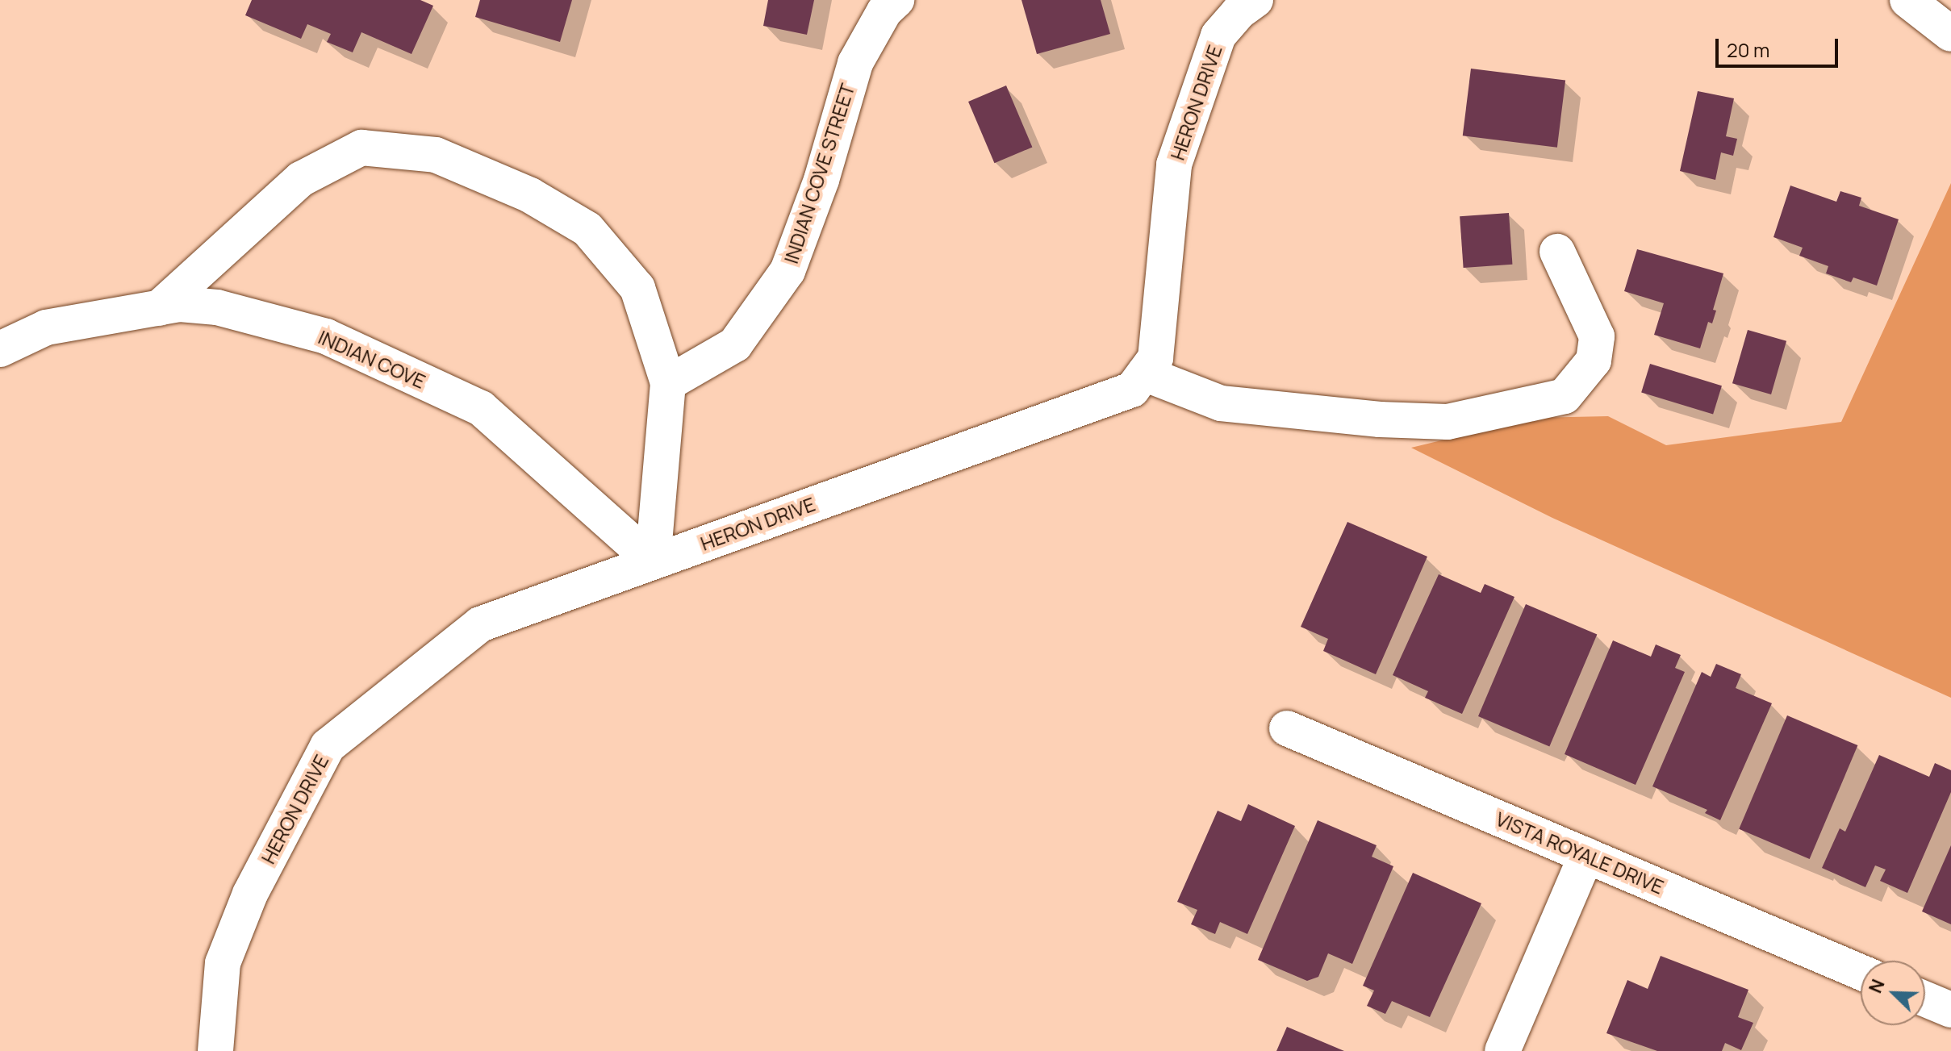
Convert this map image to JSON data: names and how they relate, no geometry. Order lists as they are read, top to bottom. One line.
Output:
{"streets":{"street":["HERON DRIVE","INDIAN COVE STREET","INDIAN COVE","VISTA ROYALE DRIVE"]},"crossings":[["HERON DRIVE","INDIAN COVE"]],"scale_bar":"20 m","north":"top left"}
